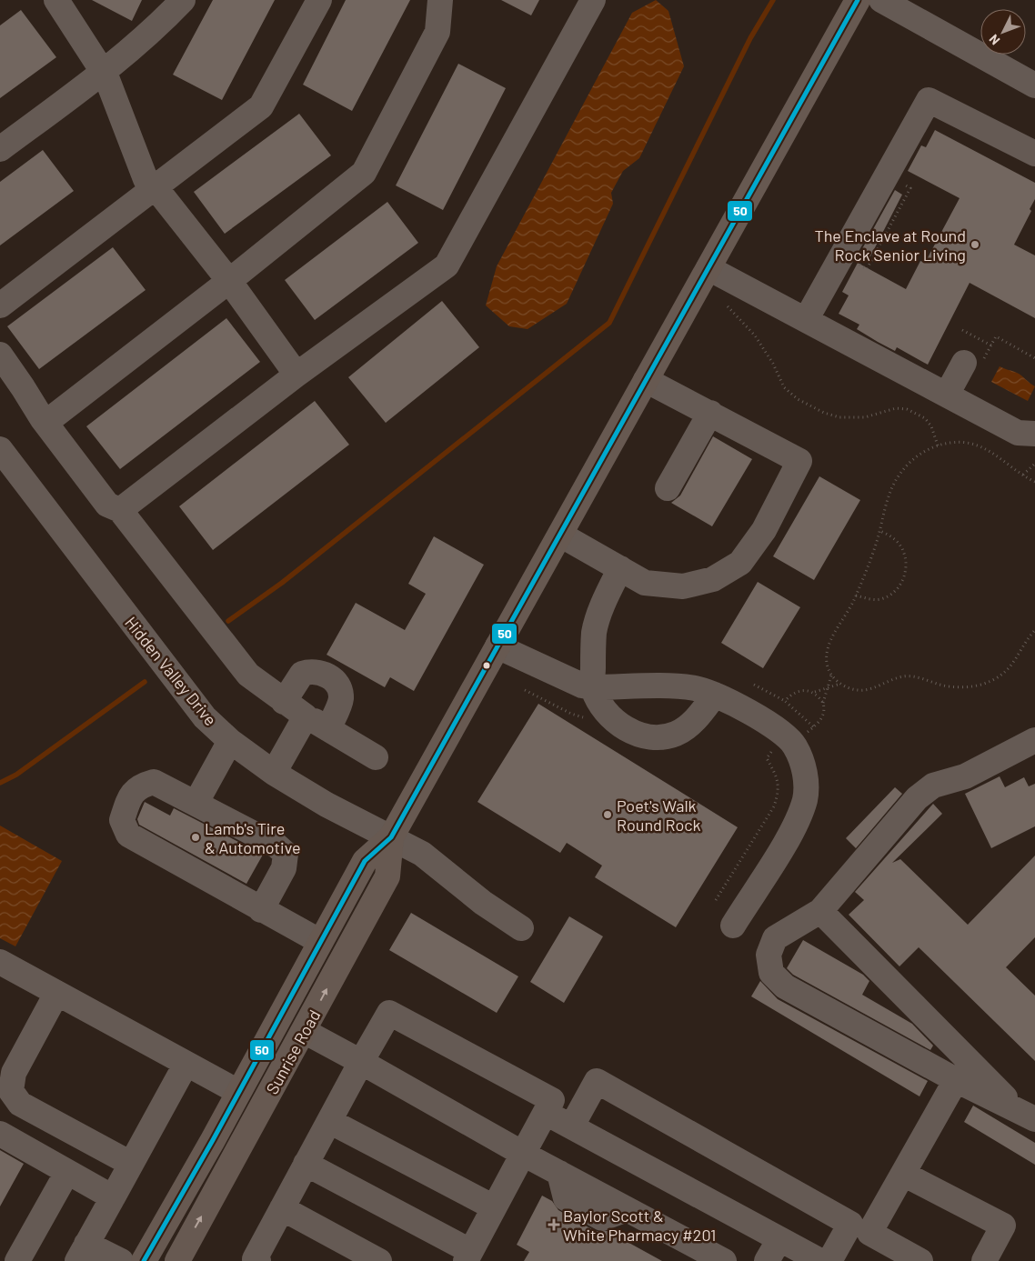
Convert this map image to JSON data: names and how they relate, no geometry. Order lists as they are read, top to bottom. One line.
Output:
{"streets":{"main road":["Sunrise Road"],"street":["Hidden Valley Drive"]},"crossings":[["Hidden Valley Drive","Sunrise Road"]],"places":{"other":["The Enclave at Round Rock Senior Living","Poet's Walk Round Rock","Lamb's Tire & Automotive"],"health":["Baylor Scott & White Pharmacy #201"]},"lines":["transit line 50"],"north":"bottom left"}
